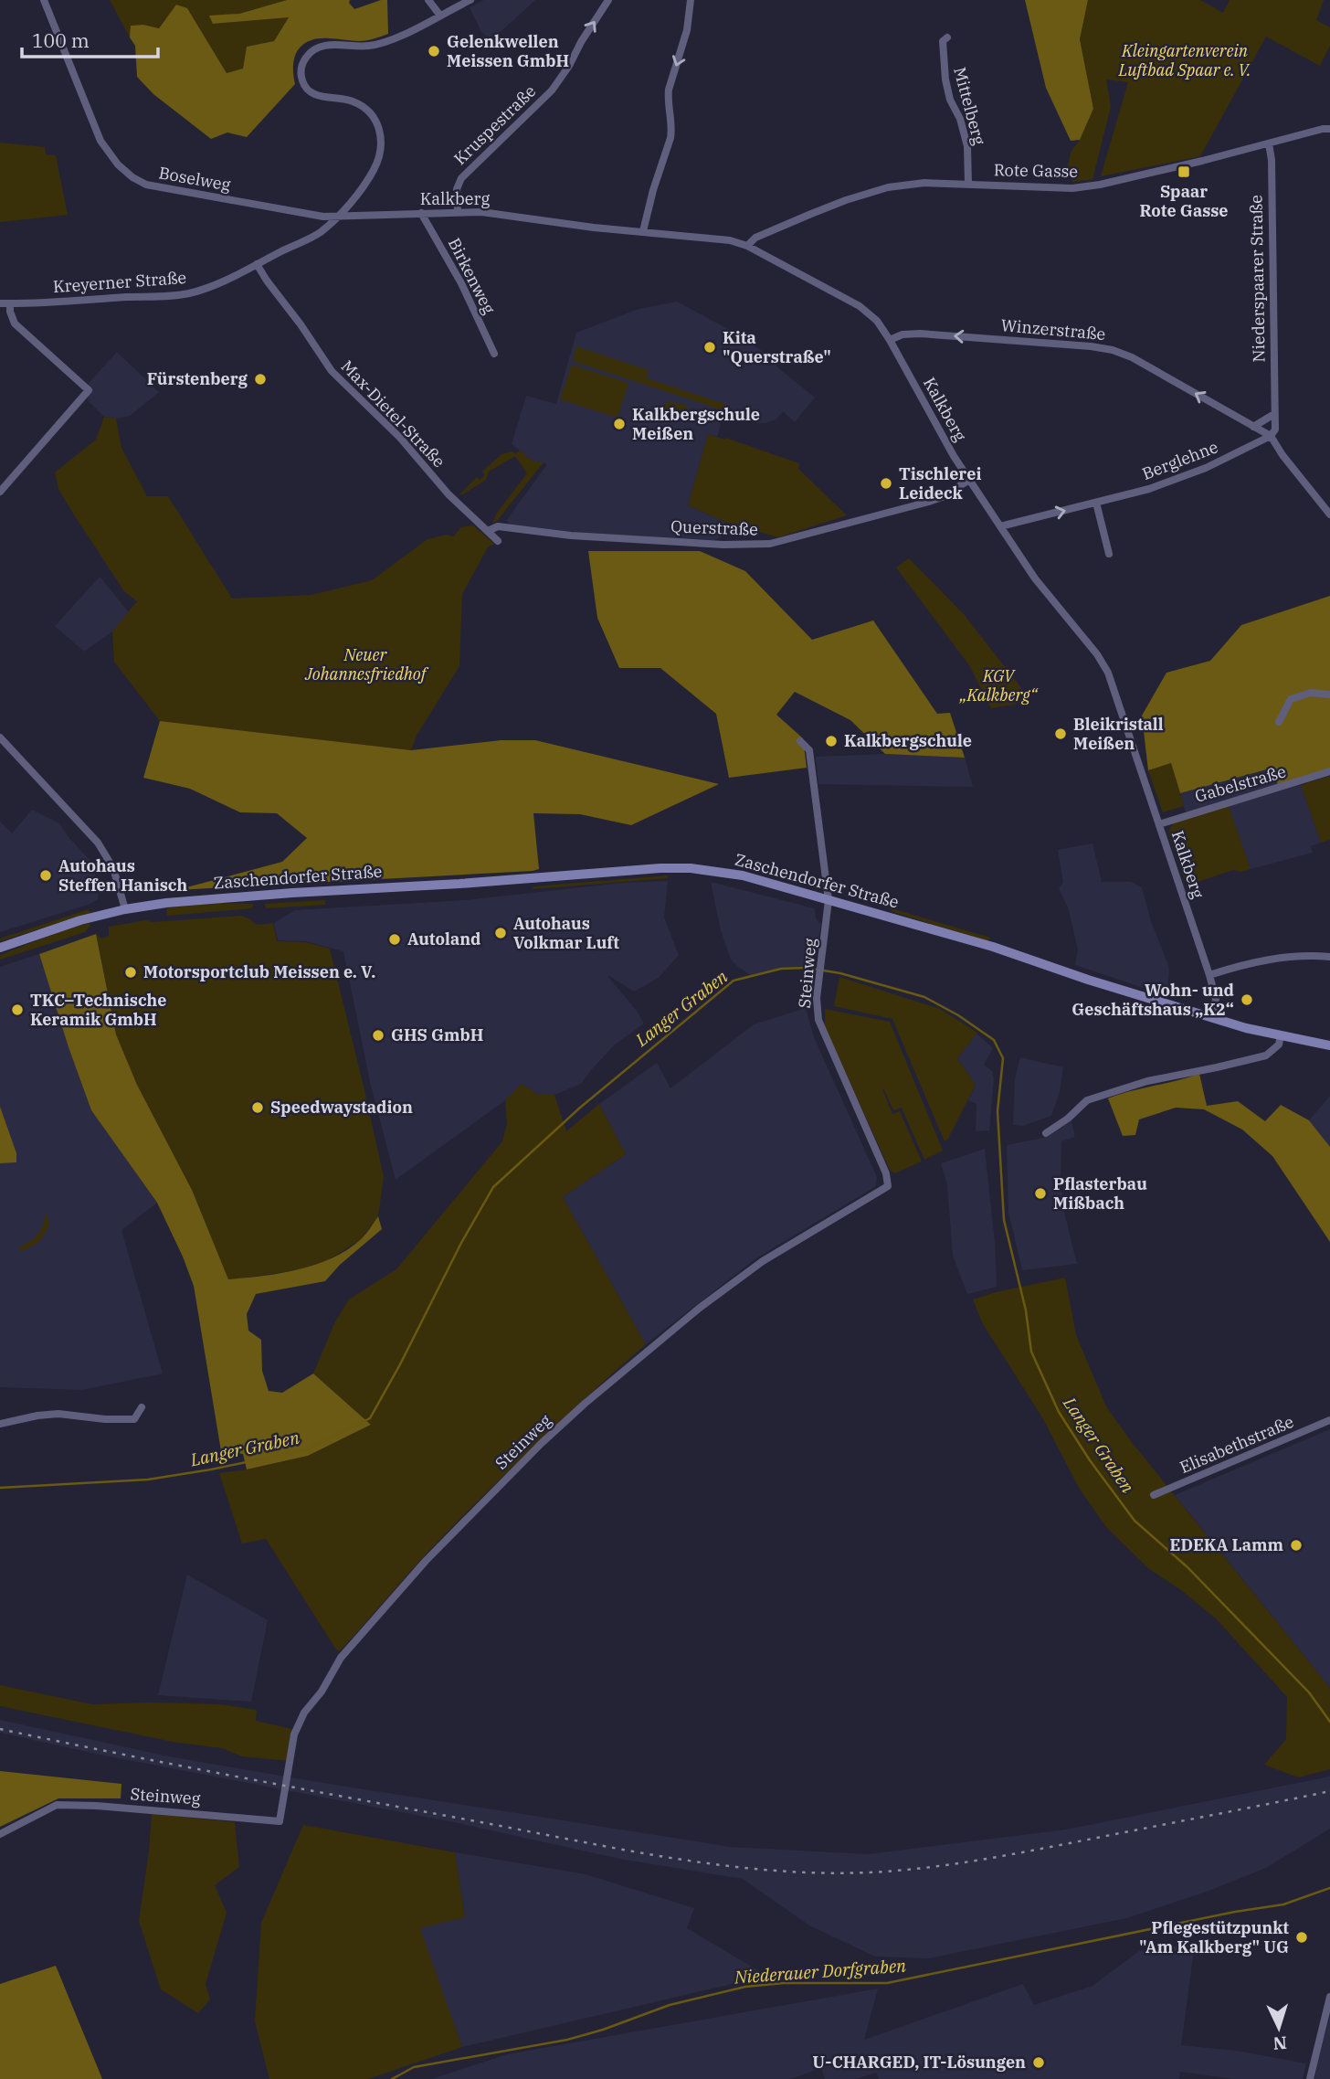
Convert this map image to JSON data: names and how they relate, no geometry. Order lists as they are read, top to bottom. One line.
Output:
{"streets":{"street":["Mittelberg","Kruspestraße","Rote Gasse","Boselweg","Kalkberg","Birkenweg","Niederspaarer Straße","Kreyerner Straße","Winzerstraße","Max-Dietel-Straße","Berglehne","Querstraße","Gabelstraße","Zaschendorfer Straße","Steinweg","Elisabethstraße"]},"crossings":[["Mittelberg","Rote Gasse"],["Kruspestraße","Kalkberg"],["Rote Gasse","Kalkberg"],["Rote Gasse","Niederspaarer Straße"],["Boselweg","Kalkberg"],["Boselweg","Kreyerner Straße"],["Kalkberg","Birkenweg"],["Kalkberg","Kreyerner Straße"],["Kalkberg","Winzerstraße"],["Kalkberg","Berglehne"],["Kalkberg","Querstraße"],["Kalkberg","Gabelstraße"],["Kalkberg","Zaschendorfer Straße"],["Niederspaarer Straße","Winzerstraße"],["Niederspaarer Straße","Berglehne"],["Kreyerner Straße","Max-Dietel-Straße"],["Winzerstraße","Berglehne"],["Max-Dietel-Straße","Querstraße"],["Zaschendorfer Straße","Steinweg"]],"one_way":["Kruspestraße","Winzerstraße"],"water":["Langer Graben","Niederauer Dorfgraben"],"parks":["Kleingartenverein Luftbad Spaar e. V.","Neuer Johannesfriedhof","KGV „Kalkberg“"],"places":{"other":["Gelenkwellen Meissen GmbH","Kita \"Querstraße\"","Fürstenberg","Kalkbergschule Meißen","Tischlerei Leideck","Bleikristall Meißen","Kalkbergschule","Autohaus Steffen Hanisch","Autohaus Volkmar Luft","Autoland","Motorsportclub Meissen e. V.","Wohn- und Geschäftshaus „K2“","TKC–Technische Keramik GmbH","GHS GmbH","Speedwaystadion","Pflasterbau Mißbach","EDEKA Lamm","Pflegestützpunkt \"Am Kalkberg\" UG","U-CHARGED, IT-Lösungen"],"transit":["Spaar Rote Gasse"]},"scale_bar":"100 m","north":"bottom"}
